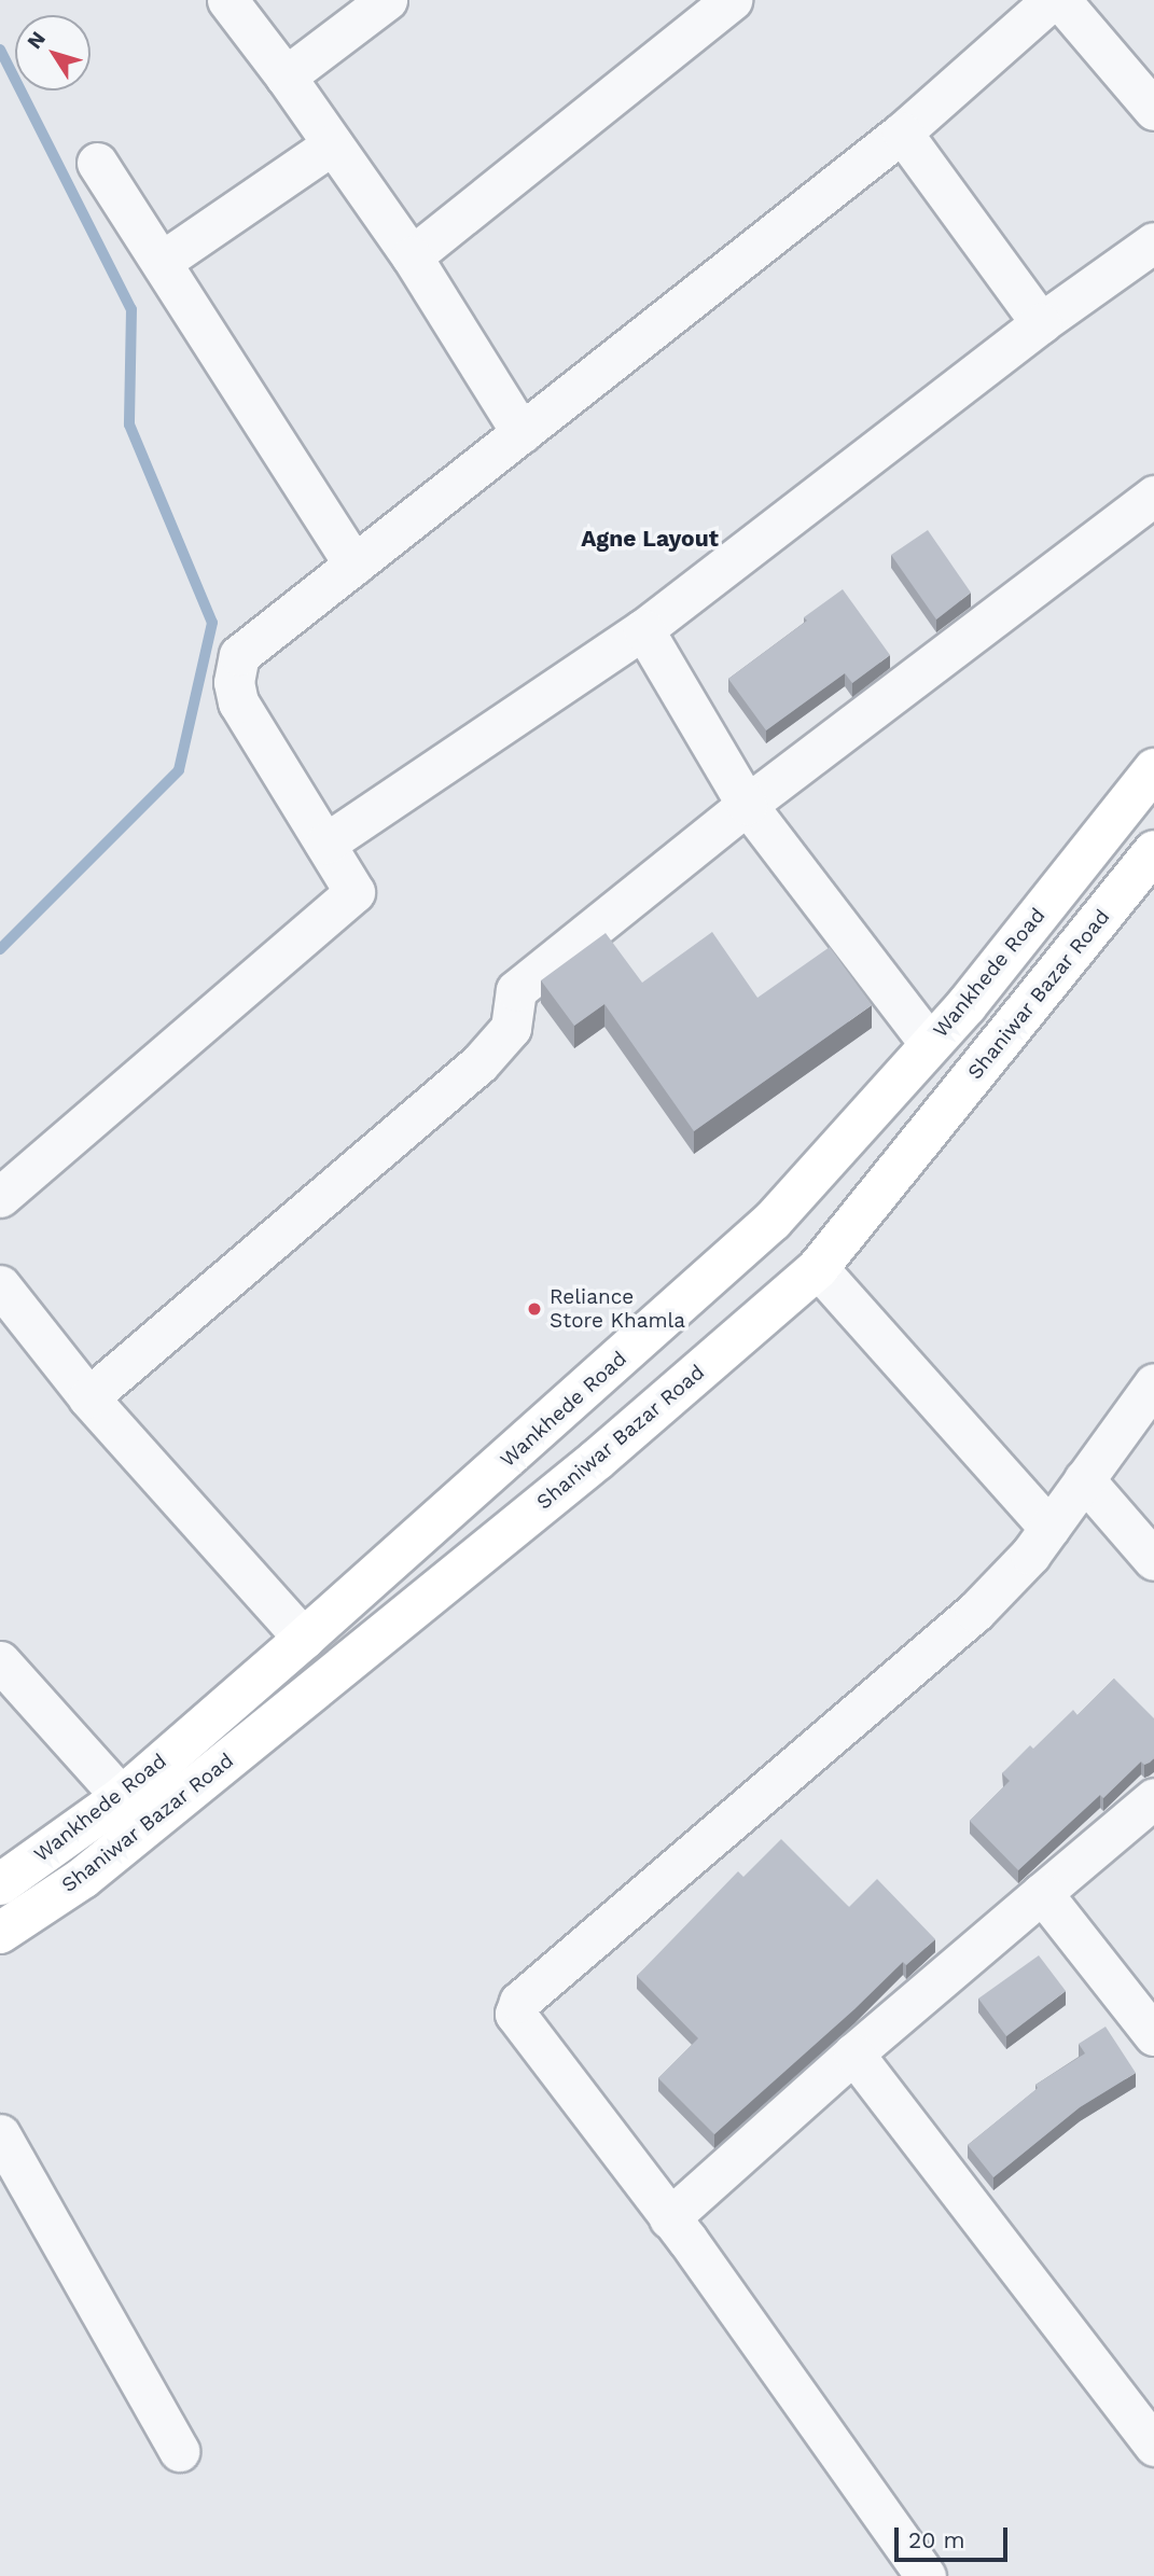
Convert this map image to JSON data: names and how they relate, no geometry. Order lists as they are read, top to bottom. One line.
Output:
{"streets":{"main road":["Wankhede Road","Shaniwar Bazar Road"]},"districts":["Agne Layout"],"places":["Reliance Store Khamla"],"scale_bar":"20 m","north":"top left"}
